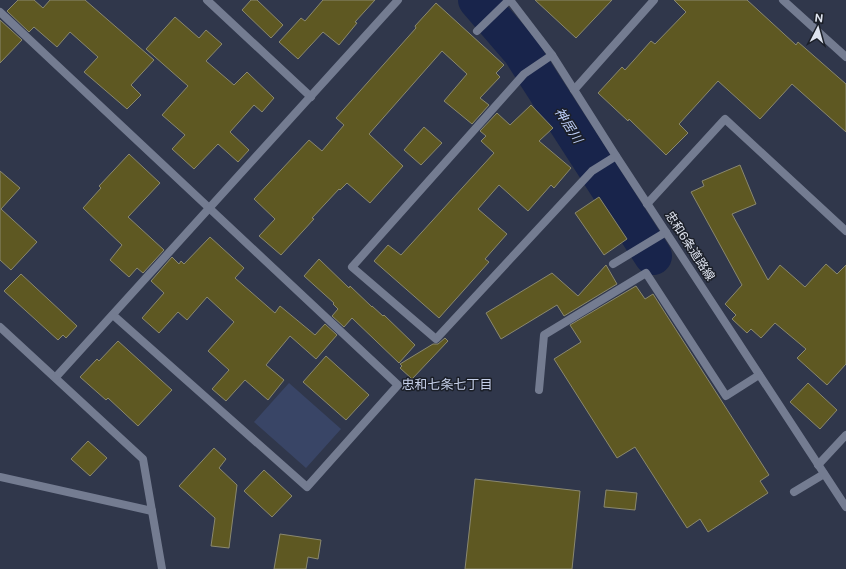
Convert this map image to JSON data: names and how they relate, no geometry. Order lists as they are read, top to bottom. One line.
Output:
{"streets":{"street":["忠和6条道路線"]},"districts":["忠和七条七丁目"],"water":["神居川"],"north":"top"}
